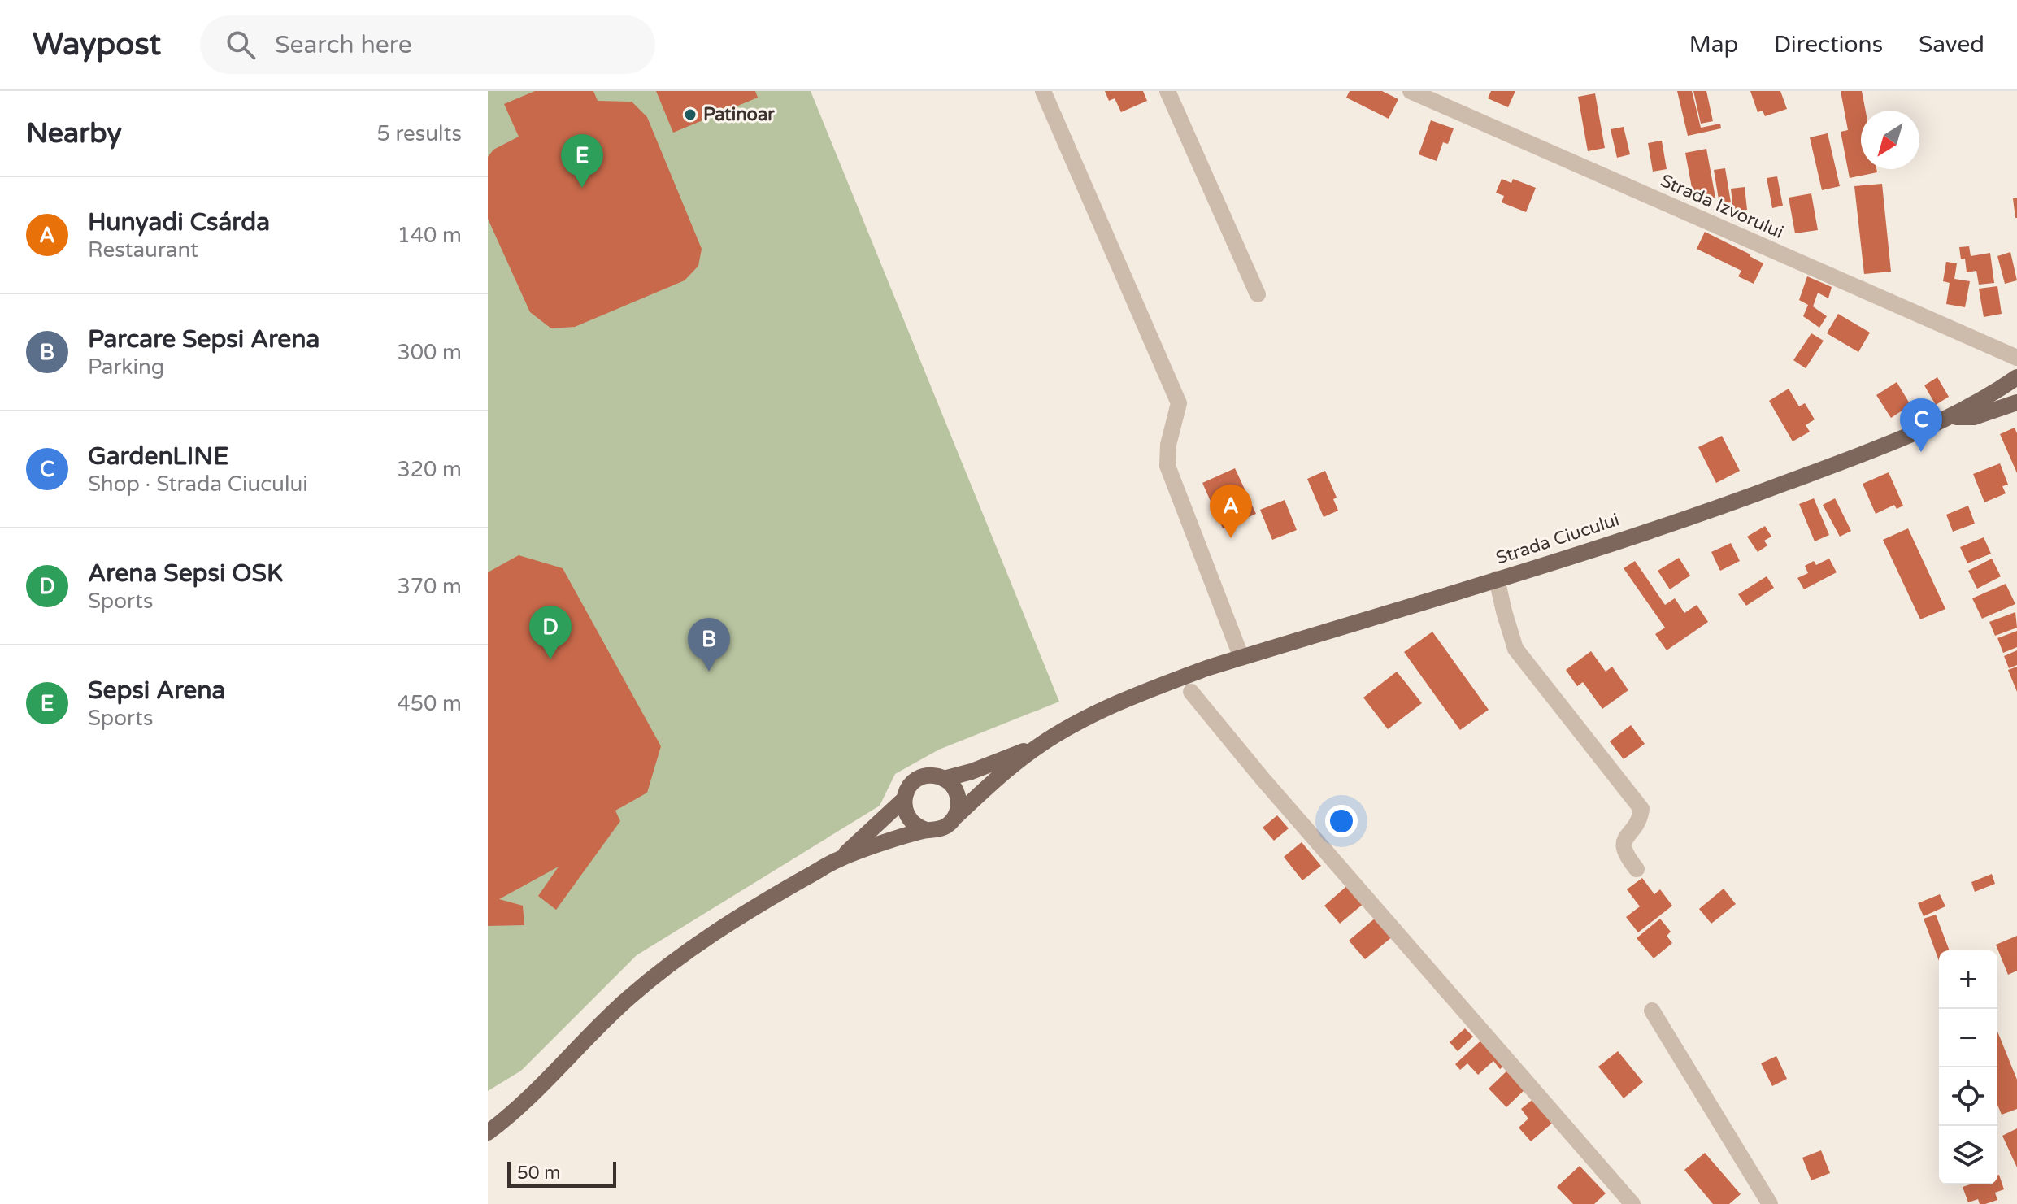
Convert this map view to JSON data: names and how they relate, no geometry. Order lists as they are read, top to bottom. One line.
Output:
{"streets":{"main road":["Strada Ciucului"],"street":["Strada Izvorului"]},"places":["Patinoar"],"scale_bar":"50 m","north":"bottom left","page":{"header":"Waypost","search":"Search here","nav":["Map","Directions","Saved"],"heading":["Nearby","5 results"],"pins":["E","C","A","D","B"],"list":[{"mark":"A","name":"Hunyadi Csárda","note":"Restaurant","value":"140 m"},{"mark":"B","name":"Parcare Sepsi Arena","note":"Parking","value":"300 m"},{"mark":"C","name":"GardenLINE","note":"Shop · Strada Ciucului","value":"320 m"},{"mark":"D","name":"Arena Sepsi OSK","note":"Sports","value":"370 m"},{"mark":"E","name":"Sepsi Arena","note":"Sports","value":"450 m"}],"map_buttons":["+","−"],"scale":"50 m"}}
